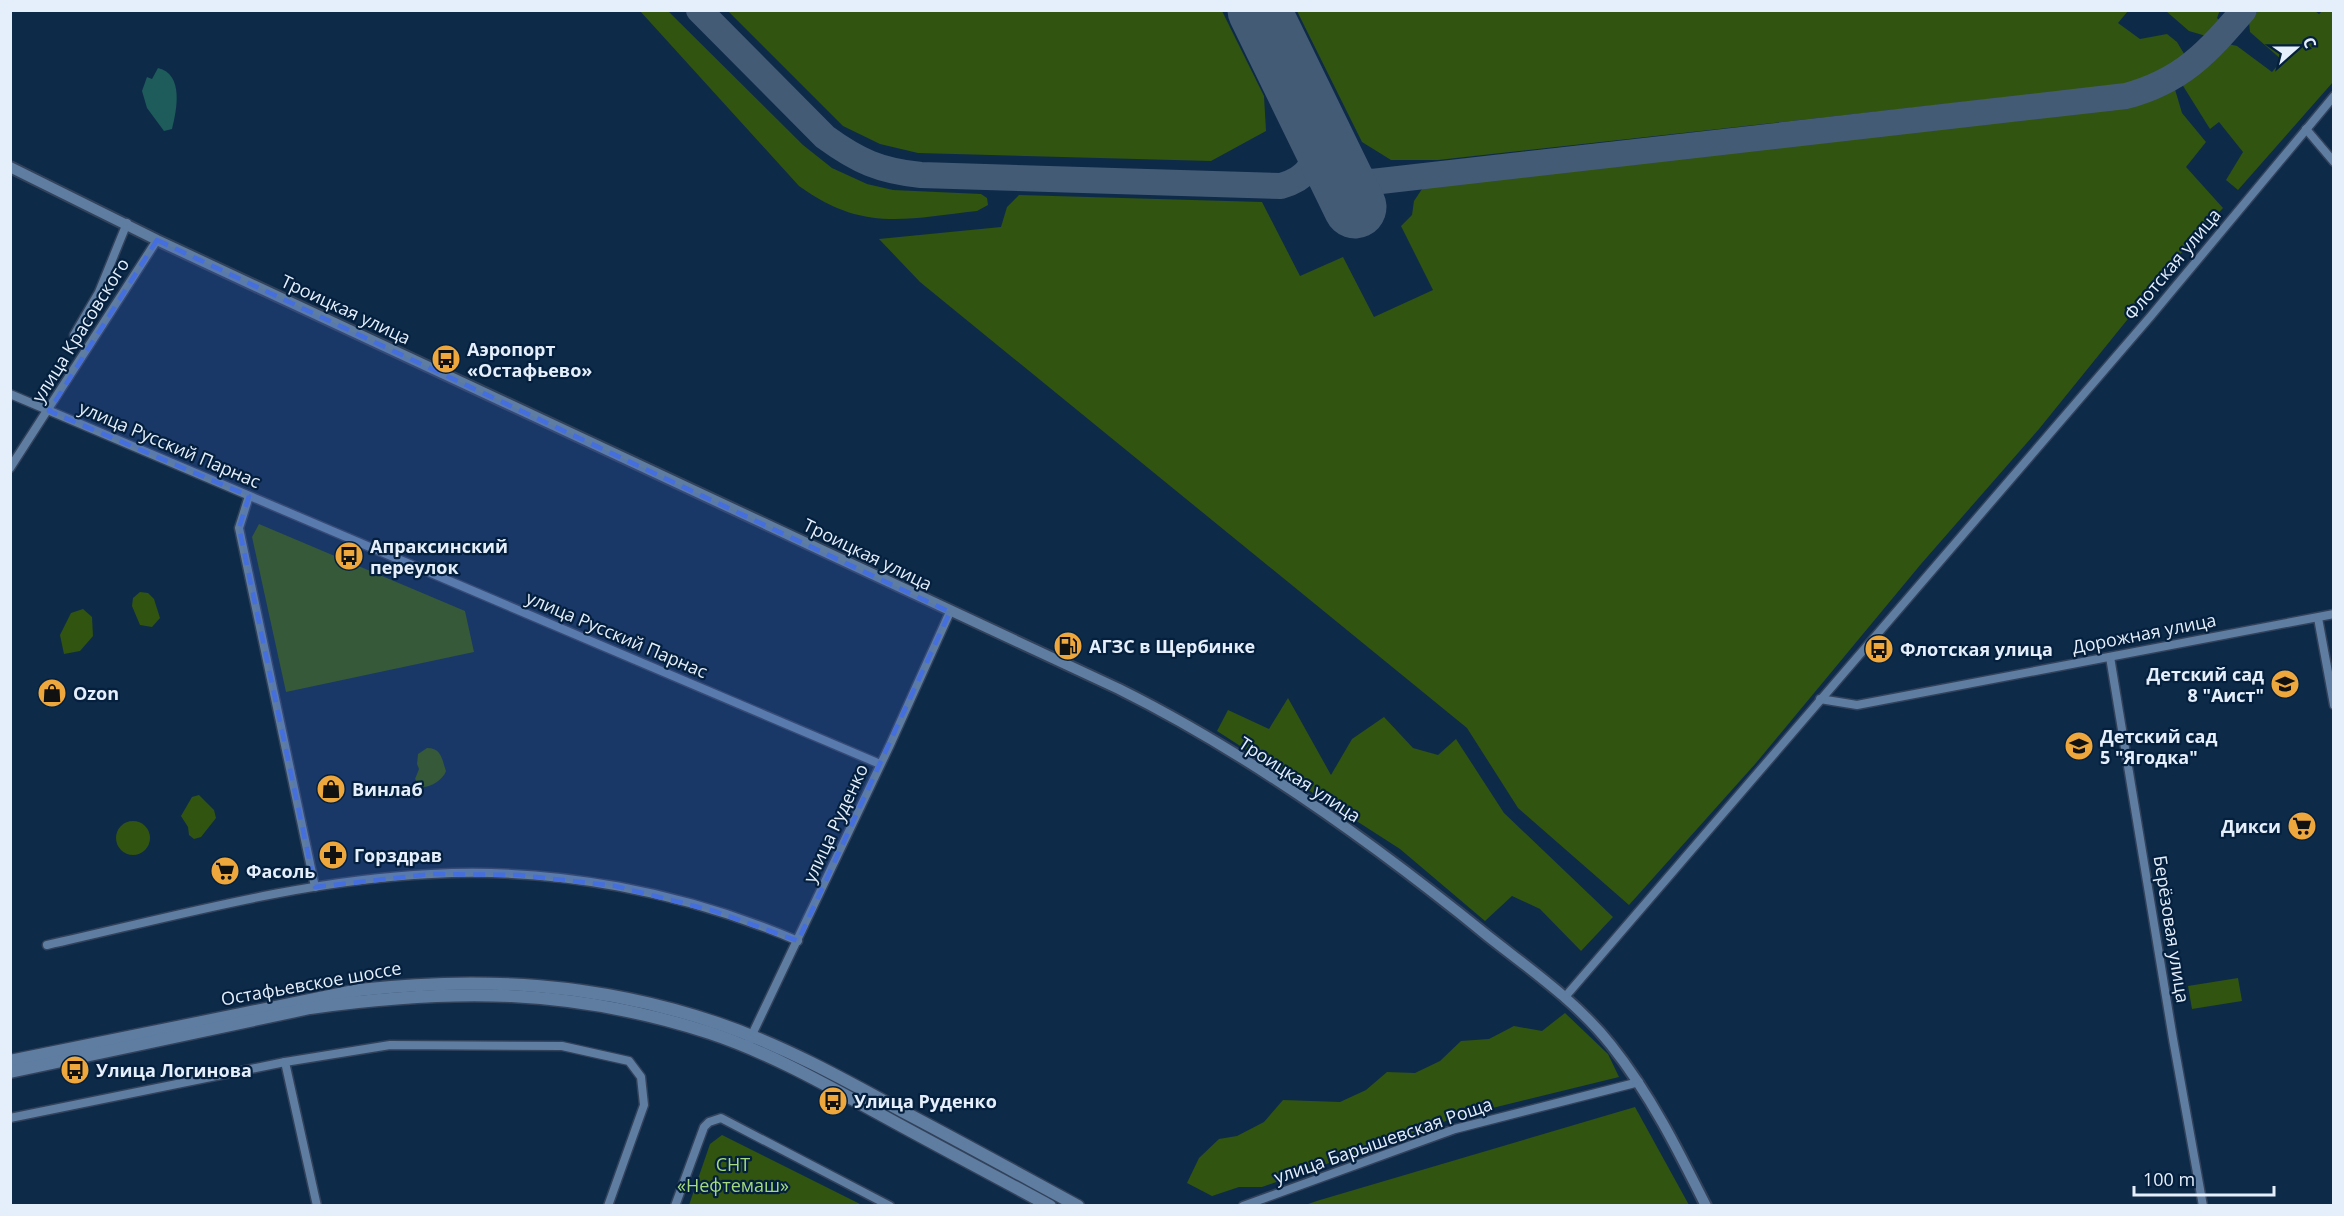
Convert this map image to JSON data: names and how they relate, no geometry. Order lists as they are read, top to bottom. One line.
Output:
{"streets":{"main road":["Остафьевское шоссе"],"street":["Флотская улица","Троицкая улица","улица Красовского","улица Русский Парнас","Дорожная улица","улица Руденко","Берёзовая улица","улица Барышевская Роща"]},"crossings":[["Флотская улица","Троицкая улица"],["Флотская улица","Дорожная улица"],["Троицкая улица","улица Красовского"],["Троицкая улица","улица Руденко"],["Троицкая улица","улица Барышевская Роща"],["улица Красовского","улица Русский Парнас"],["улица Русский Парнас","улица Руденко"],["Дорожная улица","Берёзовая улица"],["улица Руденко","Остафьевское шоссе"]],"parks":["СНТ «Нефтемаш»"],"places":{"bus stop":["Аэропорт «Остафьево»","Апраксинский переулок","Флотская улица","Улица Логинова","Улица Руденко"],"fuel station":["АГЗС в Щербинке"],"school or university":["Детский сад 8 \"Аист\"","Детский сад 5 \"Ягодка\""],"shop":["Ozon","Винлаб"],"supermarket":["Дикси","Фасоль"],"pharmacy":["Горздрав"]},"scale_bar":"100 m","north":"right"}
